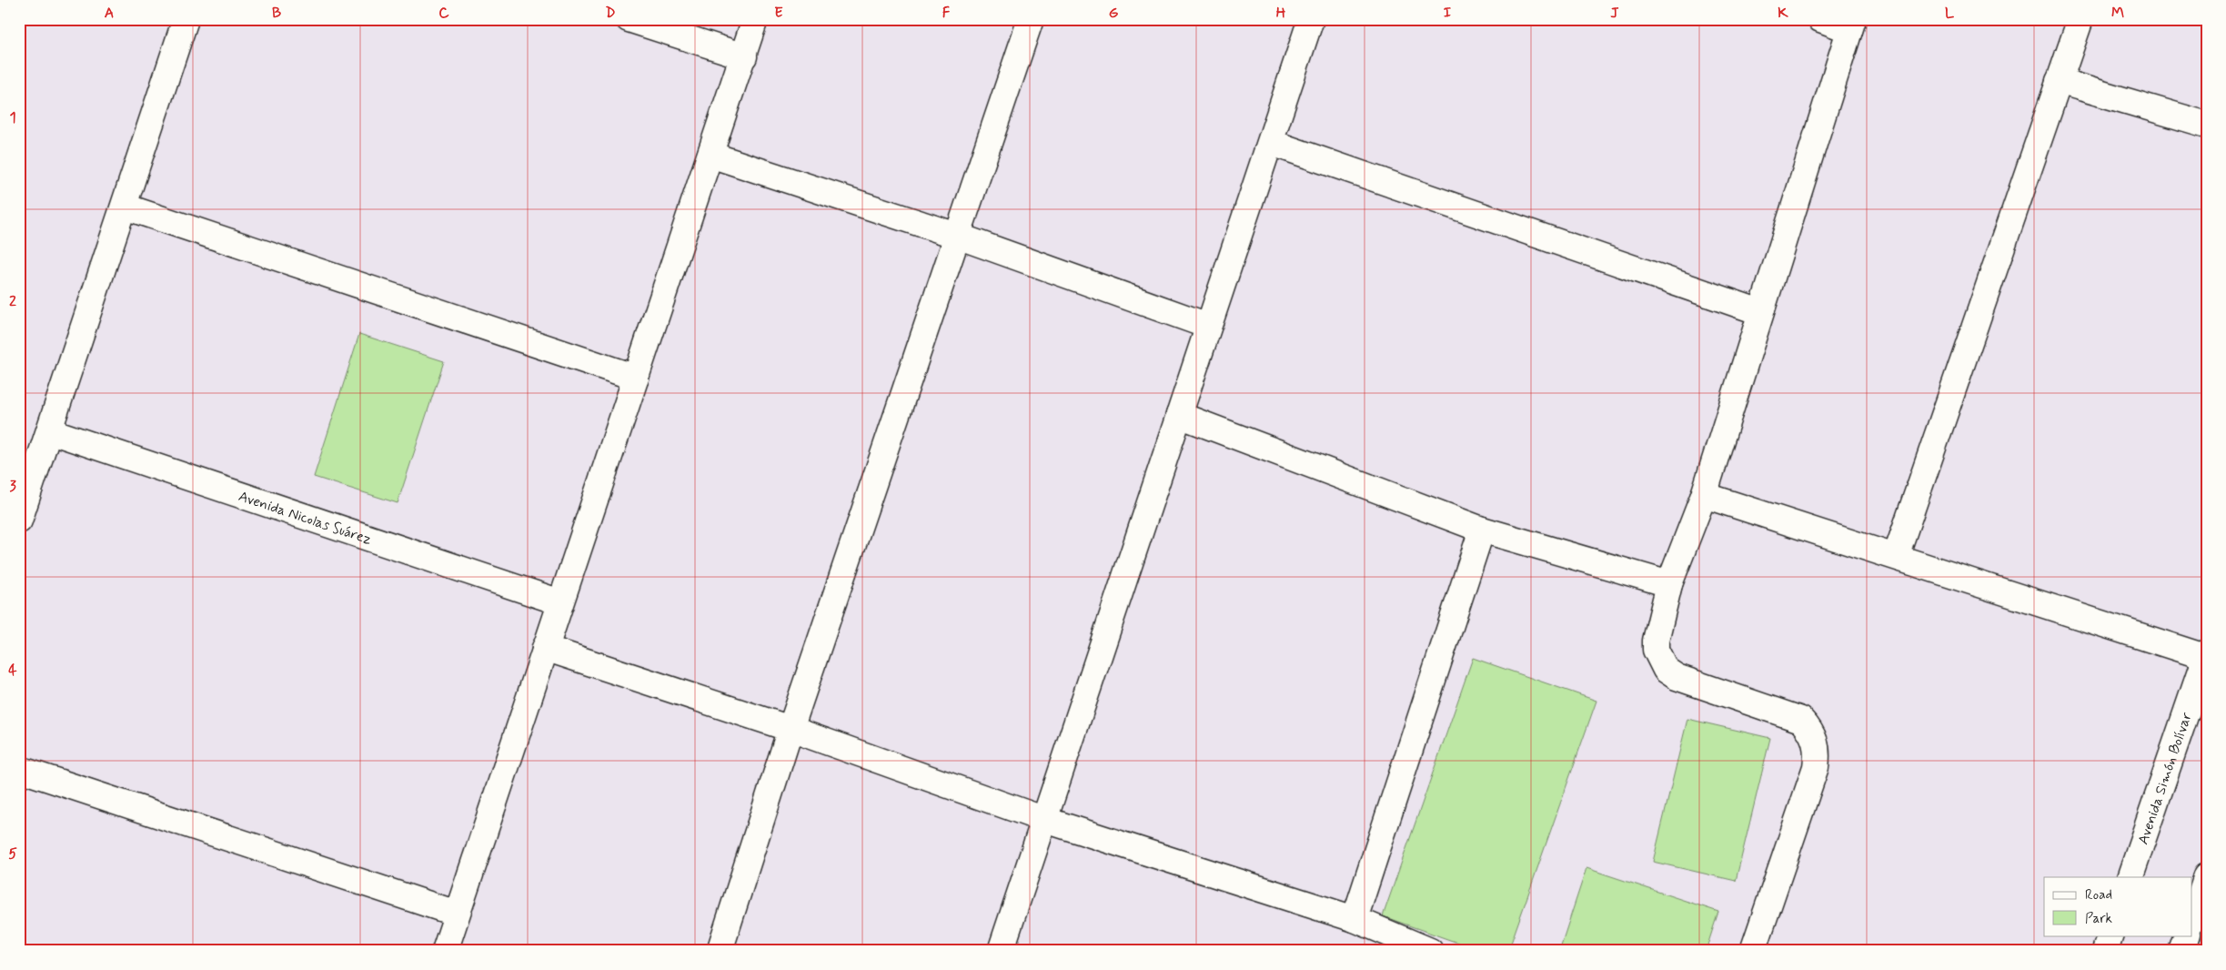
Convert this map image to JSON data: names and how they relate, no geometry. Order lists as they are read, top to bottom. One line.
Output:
{"streets":{"street":["Avenida Nicolas Suárez","Avenida Simón Bolívar"]},"legend":["Road","Park"],"grid":{"columns":["A","B","C","D","E","F","G","H","I","J","K","L","M"],"rows":["1","2","3","4","5"]}}
